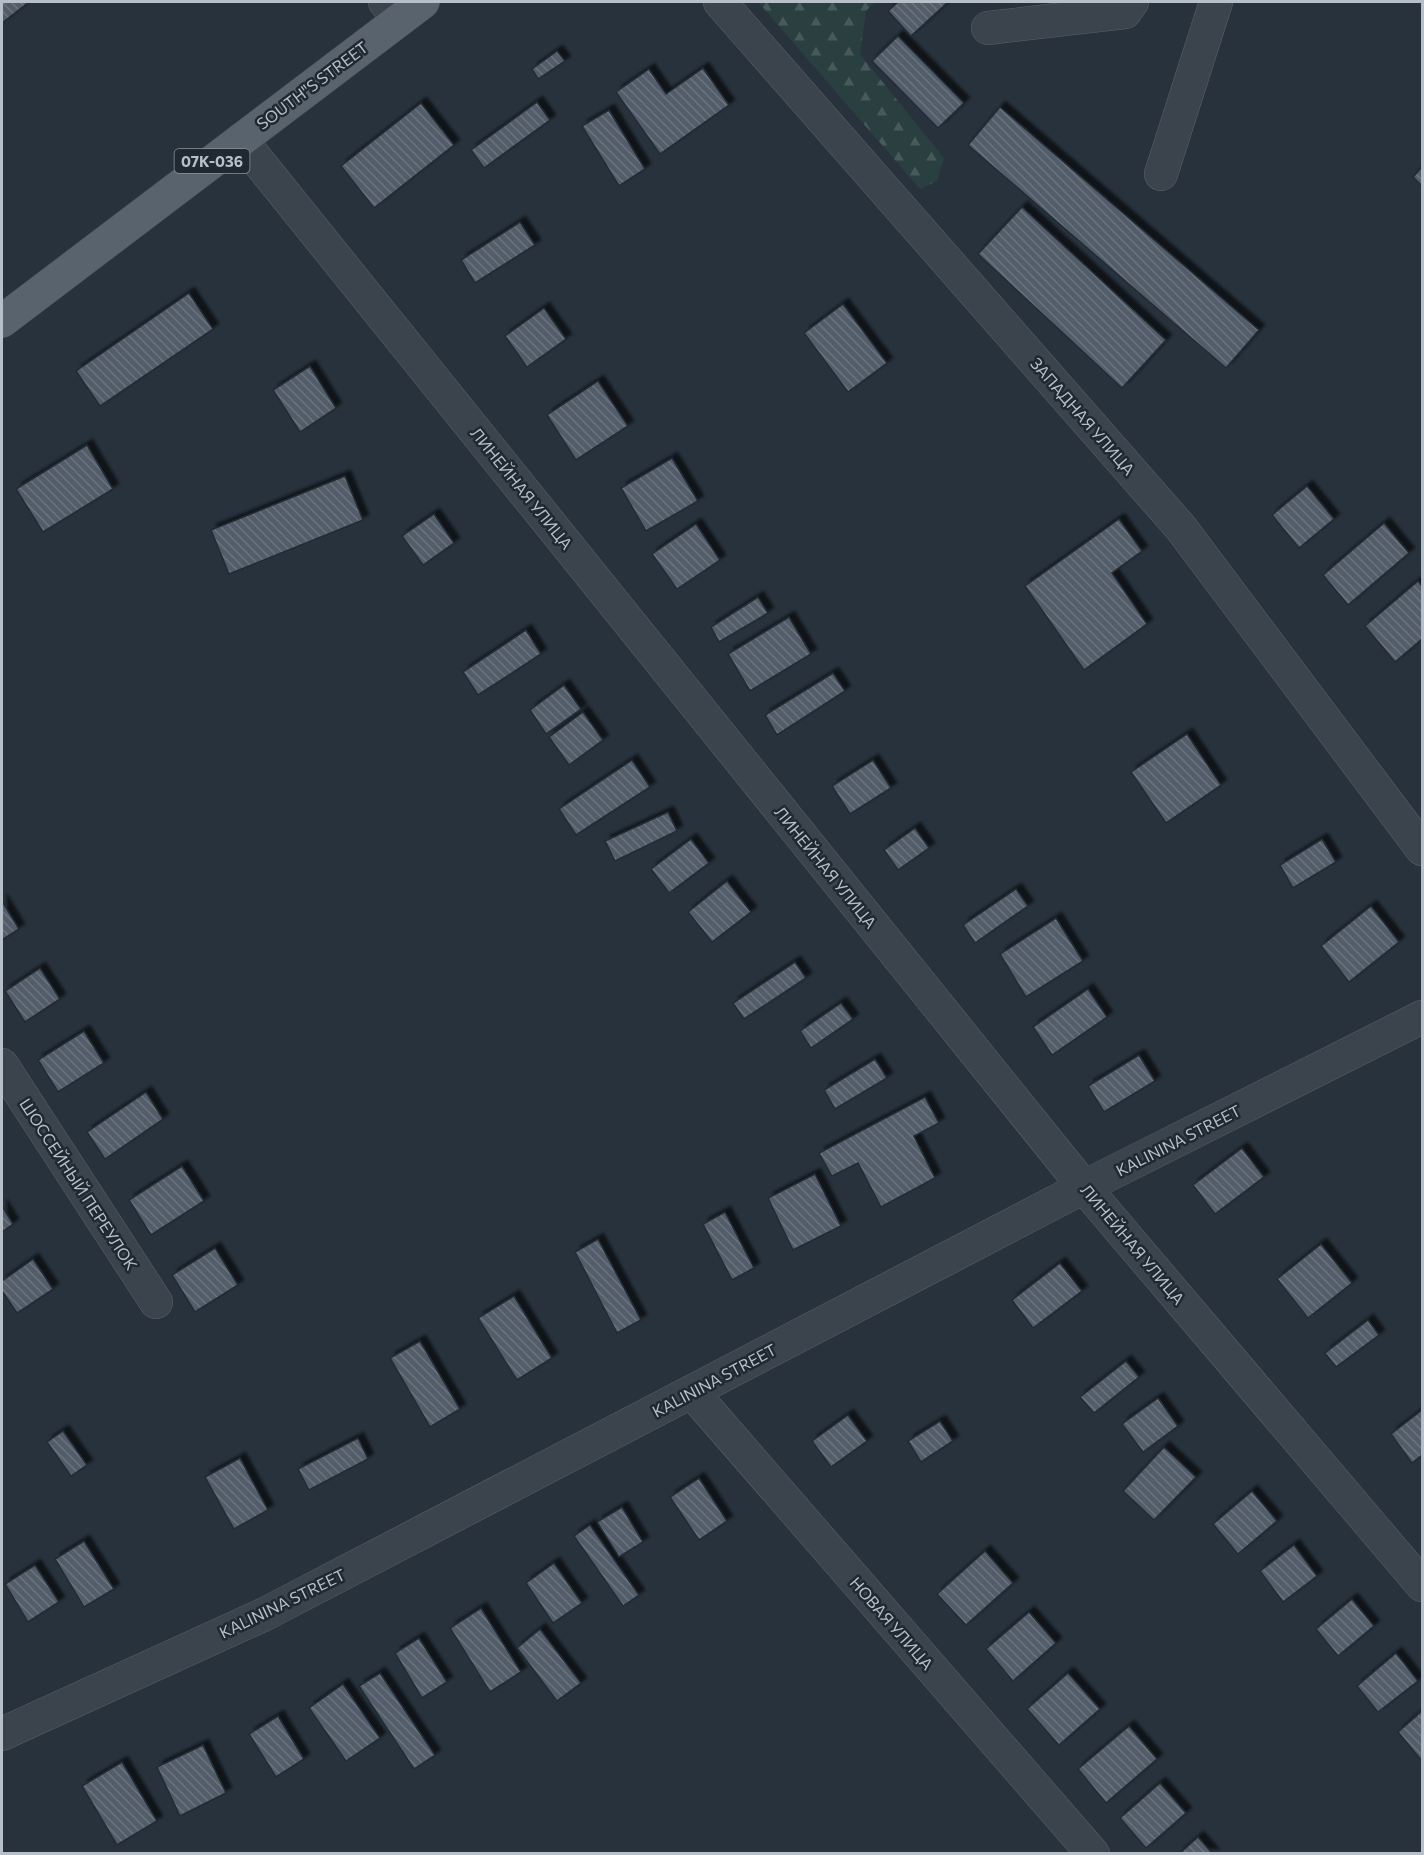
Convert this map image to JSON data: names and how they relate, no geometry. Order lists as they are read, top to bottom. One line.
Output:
{"streets":{"main road":["SOUTH\"S STREET","07К-036"],"street":["ЗАПАДНАЯ УЛИЦА","ЛИНЕЙНАЯ УЛИЦА","KALININA STREET","ШОССЕЙНЫЙ ПЕРЕУЛОК","НОВАЯ УЛИЦА"]},"crossings":[["SOUTH\"S STREET","ЛИНЕЙНАЯ УЛИЦА"],["ЛИНЕЙНАЯ УЛИЦА","KALININA STREET"],["KALININA STREET","НОВАЯ УЛИЦА"]]}
